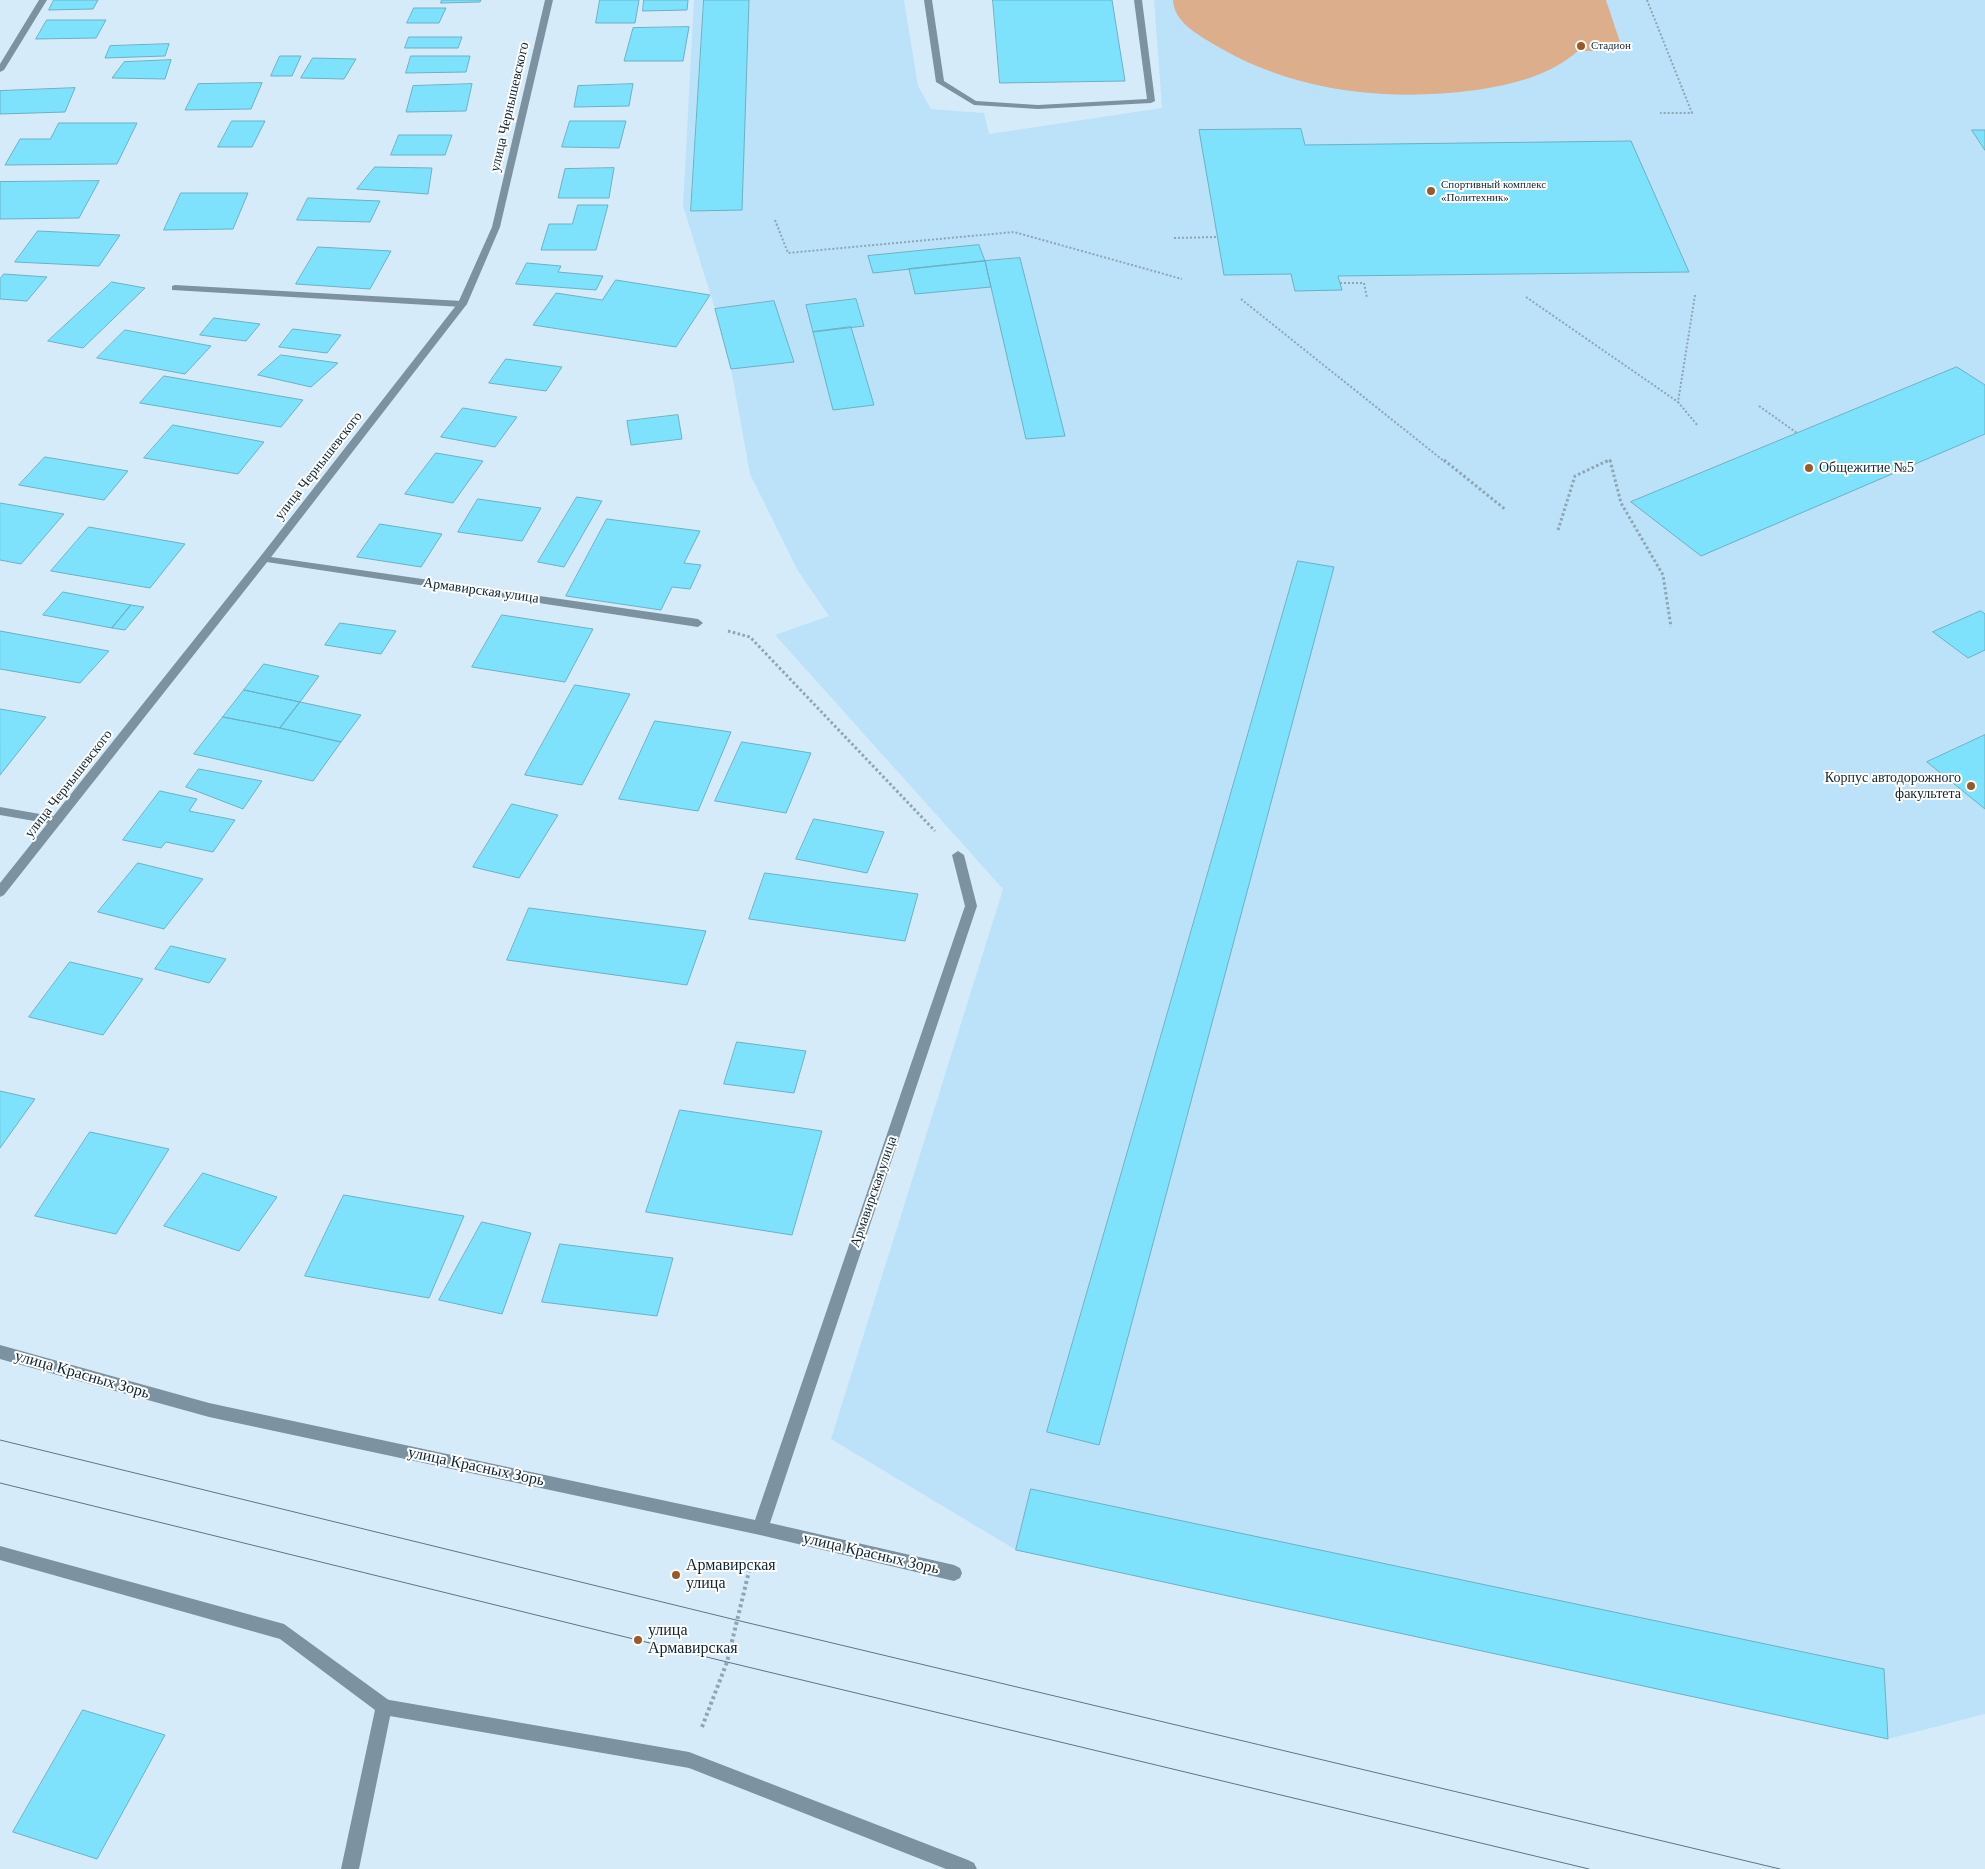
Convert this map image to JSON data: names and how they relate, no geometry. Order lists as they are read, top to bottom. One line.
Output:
{"streets":{"street":["улица Чернышевского","Армавирская улица","улица Красных Зорь"]},"crossings":[["улица Чернышевского","Армавирская улица"],["Армавирская улица","улица Красных Зорь"]],"places":["Стадион","Спортивный комплекс «Политехник»","Общежитие №5","Корпус автодорожного факультета","Армавирская улица","улица Армавирская"]}
